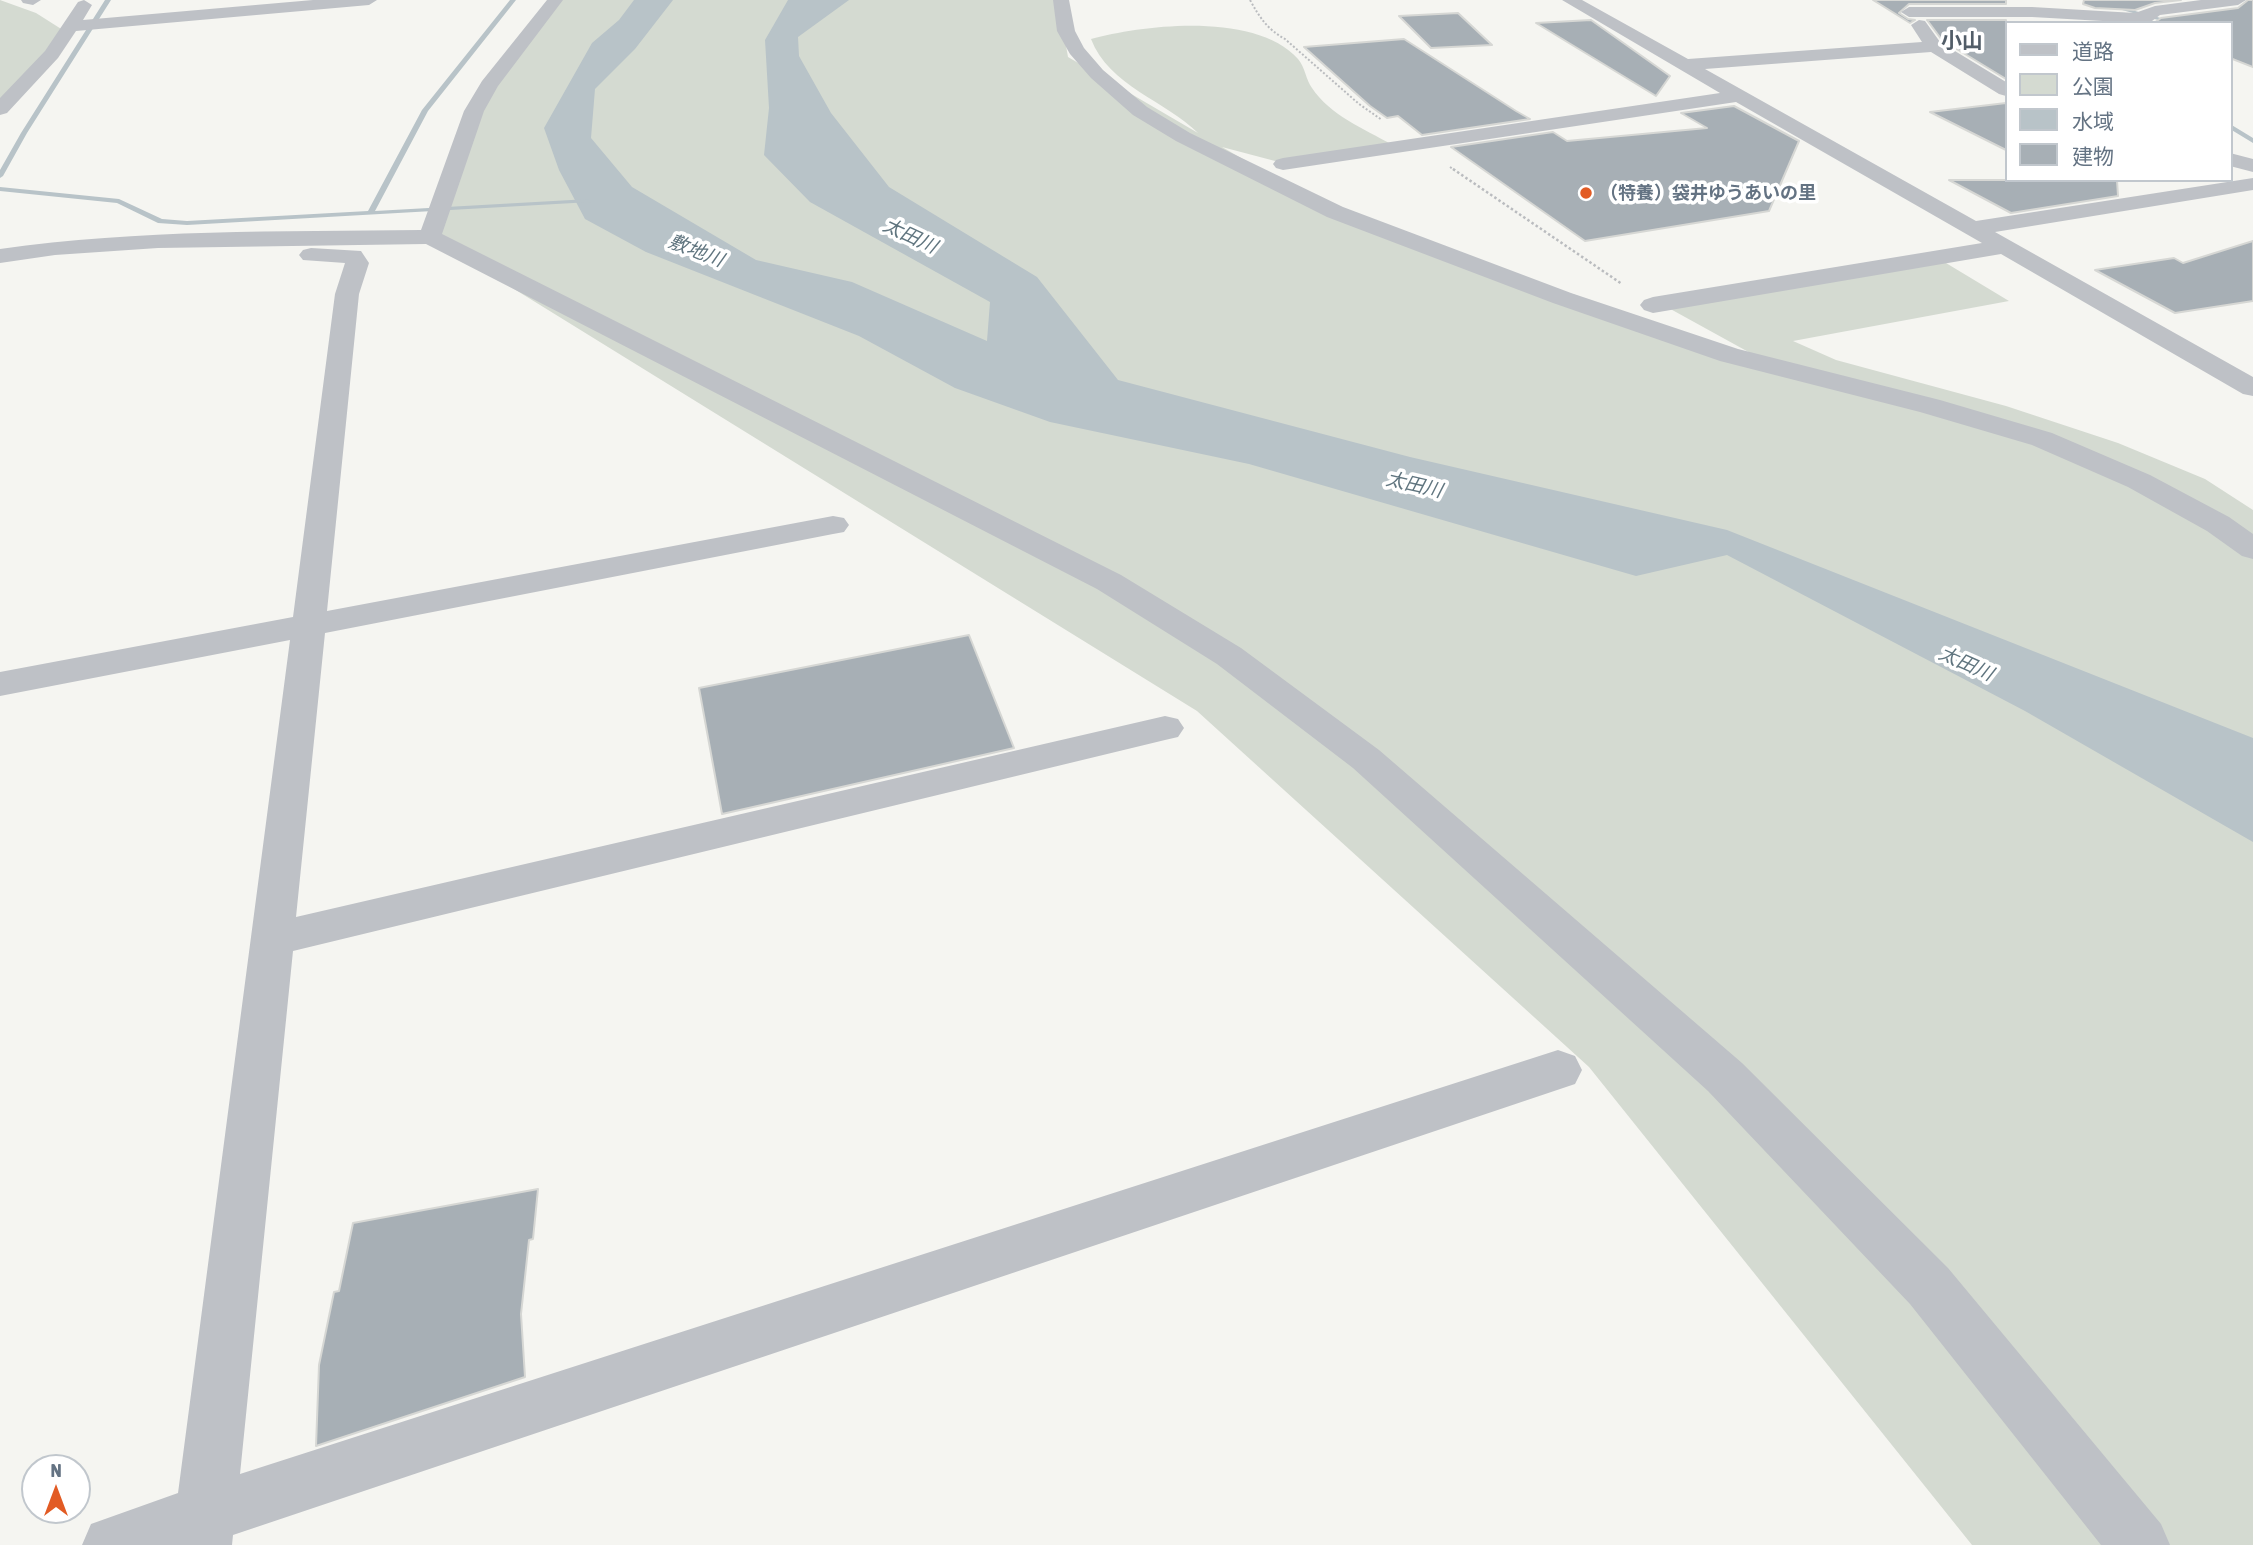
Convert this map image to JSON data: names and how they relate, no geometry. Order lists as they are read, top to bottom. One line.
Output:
{"districts":["小山"],"water":["太田川","敷地川"],"places":["（特養）袋井ゆうあいの里"],"legend":["道路","公園","水域","建物"],"north":"top"}
